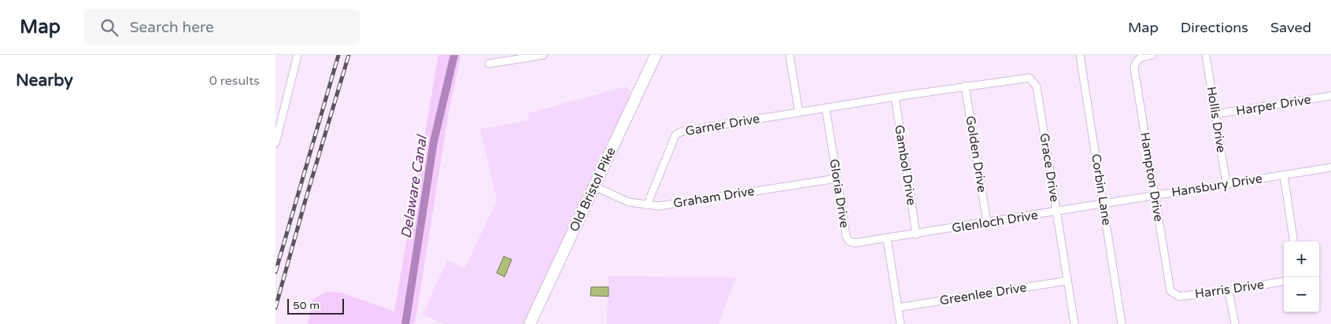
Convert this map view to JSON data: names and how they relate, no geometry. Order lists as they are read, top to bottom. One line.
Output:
{"streets":{"main road":["Old Bristol Pike"],"street":["Harper Drive","Hollis Drive","Garner Drive","Golden Drive","Gambol Drive","Grace Drive","Hampton Drive","Hansbury Drive","Corbin Lane","Gloria Drive","Graham Drive","Glenloch Drive","Harris Drive","Greenlee Drive"]},"crossings":[["Harper Drive","Hollis Drive"],["Hollis Drive","Hansbury Drive"],["Garner Drive","Golden Drive"],["Garner Drive","Gambol Drive"],["Garner Drive","Grace Drive"],["Garner Drive","Gloria Drive"],["Garner Drive","Graham Drive"],["Golden Drive","Grace Drive"],["Golden Drive","Glenloch Drive"],["Gambol Drive","Glenloch Drive"],["Grace Drive","Glenloch Drive"],["Grace Drive","Greenlee Drive"],["Hampton Drive","Hansbury Drive"],["Hampton Drive","Harris Drive"],["Hansbury Drive","Corbin Lane"],["Hansbury Drive","Glenloch Drive"],["Old Bristol Pike","Graham Drive"],["Corbin Lane","Glenloch Drive"],["Gloria Drive","Graham Drive"],["Gloria Drive","Glenloch Drive"]],"water":["Delaware Canal"],"scale_bar":"50 m","page":{"header":"Map","search":"Search here","nav":["Map","Directions","Saved"],"heading":["Nearby","0 results"],"map_buttons":["+","−"],"scale":"50 m"}}
